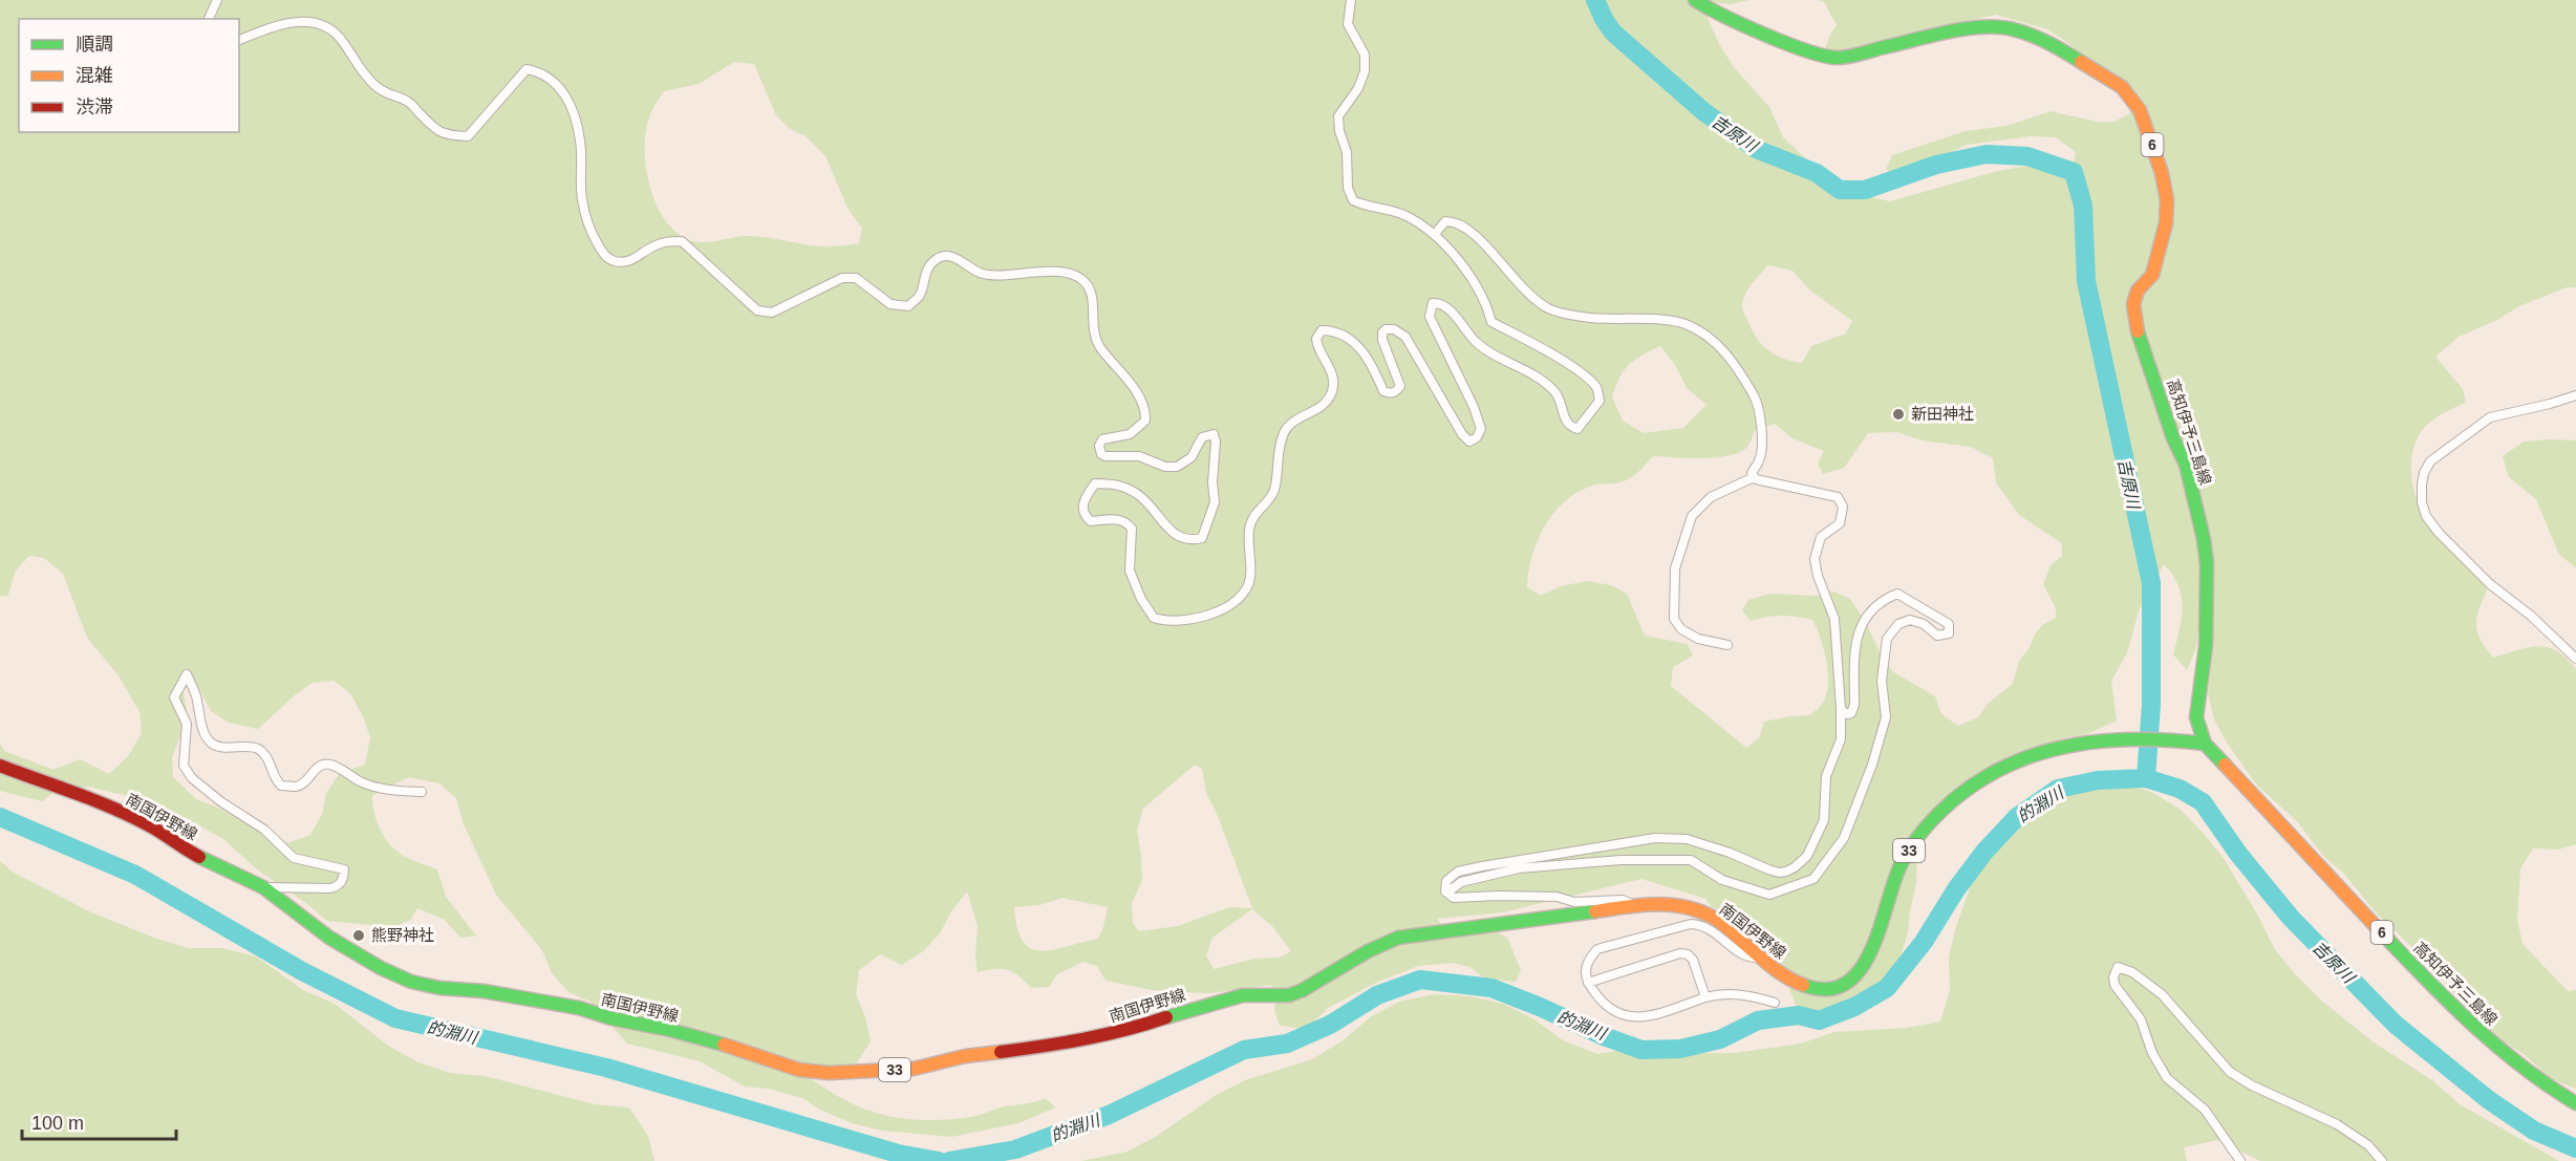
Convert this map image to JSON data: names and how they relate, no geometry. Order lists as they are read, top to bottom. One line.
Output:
{"streets":{"main road":["6","高知伊予三島線","南国伊野線","33"]},"crossings":[["高知伊予三島線","南国伊野線"]],"water":["吉原川","的淵川"],"places":["新田神社","熊野神社"],"legend":["順調","混雑","渋滞"],"scale_bar":"100 m"}
